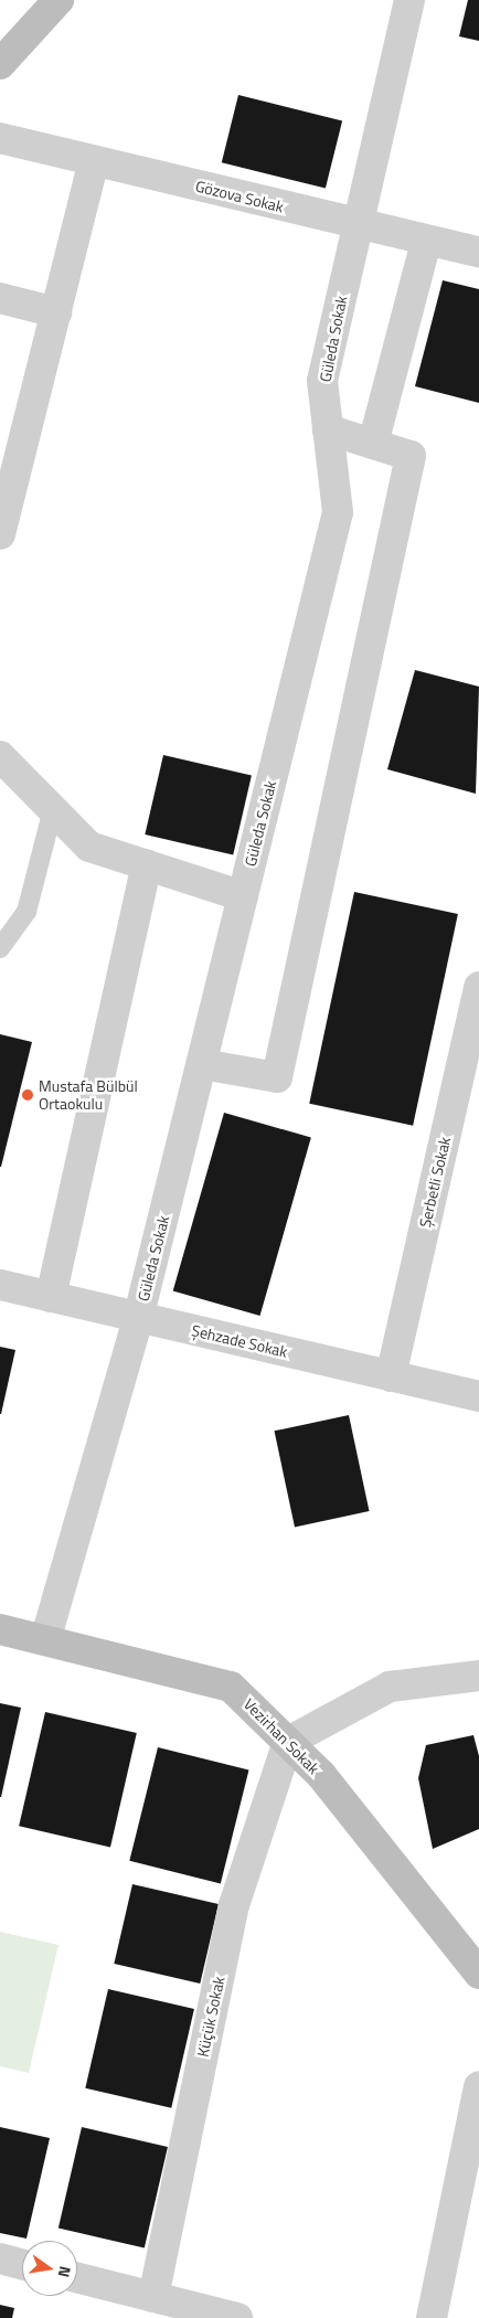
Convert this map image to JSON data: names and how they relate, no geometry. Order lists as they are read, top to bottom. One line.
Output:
{"streets":{"street":["Gözova Sokak","Güleda Sokak","Şerbetli Sokak","Şehzade Sokak","Vezirhan Sokak","Küçük Sokak"]},"crossings":[["Gözova Sokak","Güleda Sokak"],["Güleda Sokak","Şehzade Sokak"],["Güleda Sokak","Vezirhan Sokak"],["Şerbetli Sokak","Şehzade Sokak"],["Vezirhan Sokak","Küçük Sokak"]],"places":["Mustafa Bülbül Ortaokulu"],"north":"right"}
